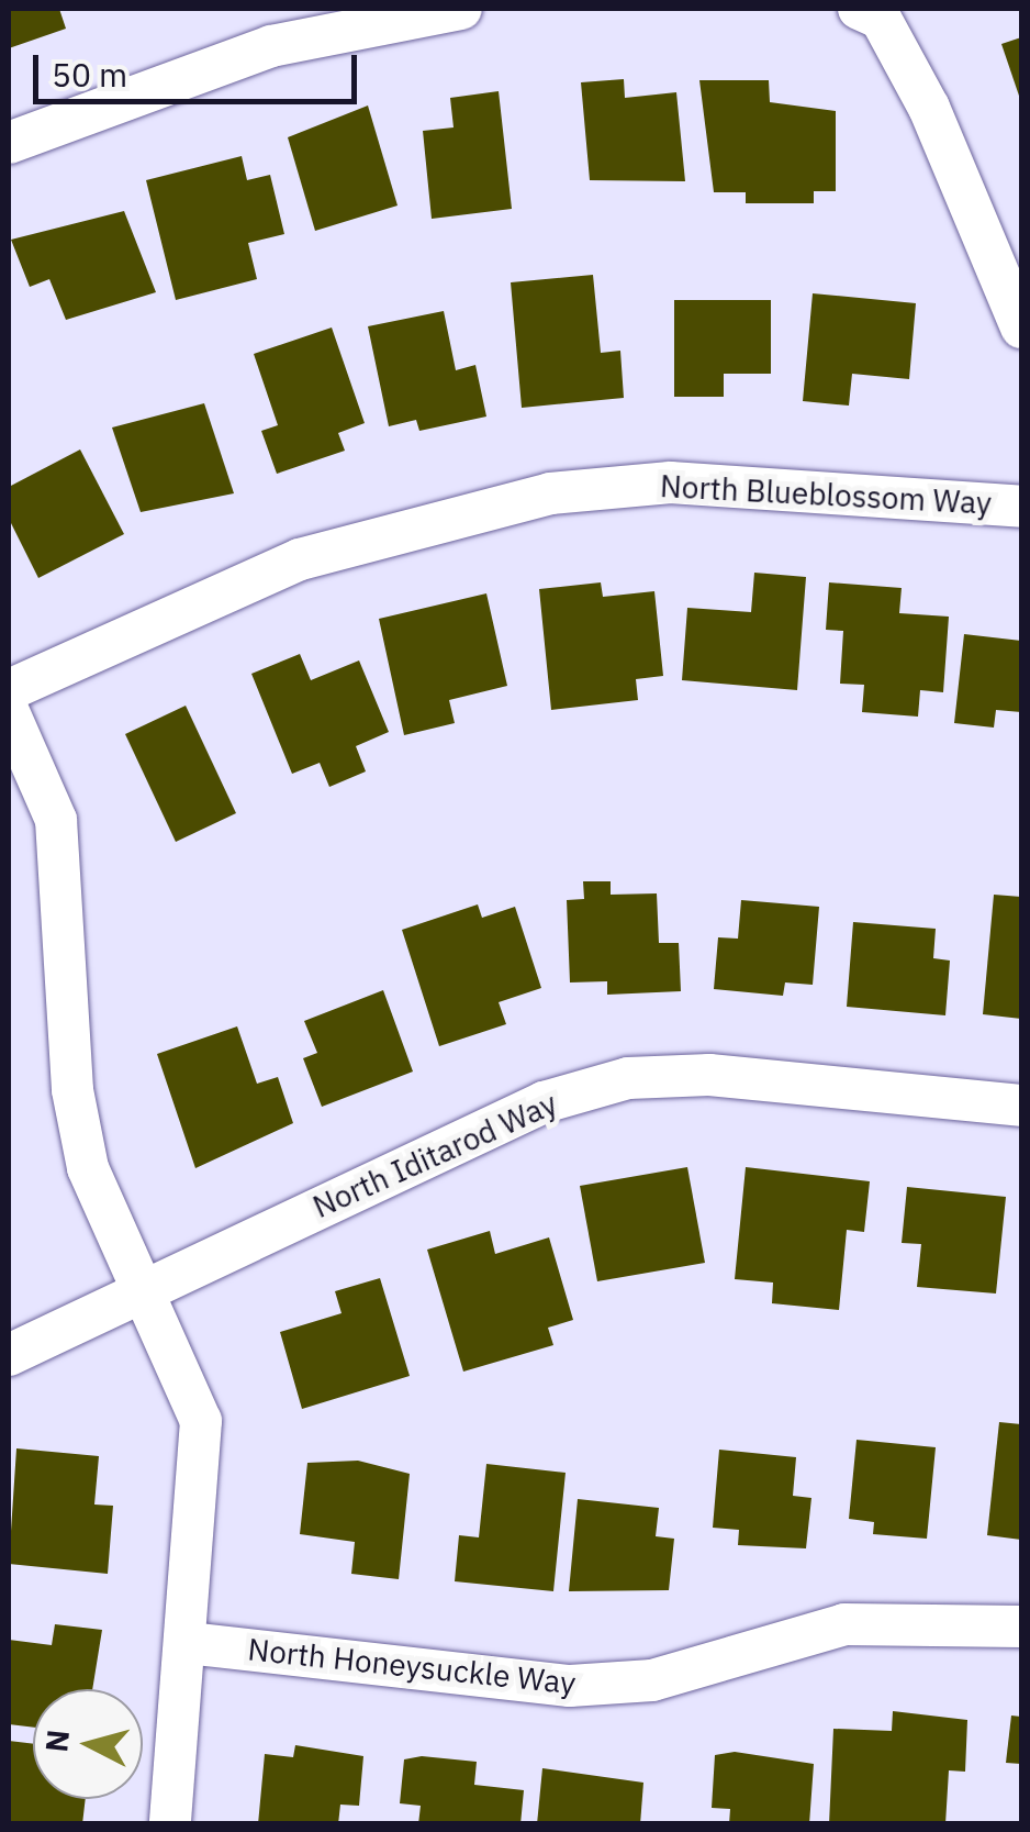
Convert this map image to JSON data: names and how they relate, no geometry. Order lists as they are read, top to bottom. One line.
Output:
{"streets":{"street":["North Blueblossom Way","North Iditarod Way","North Honeysuckle Way"]},"scale_bar":"50 m","north":"left"}
